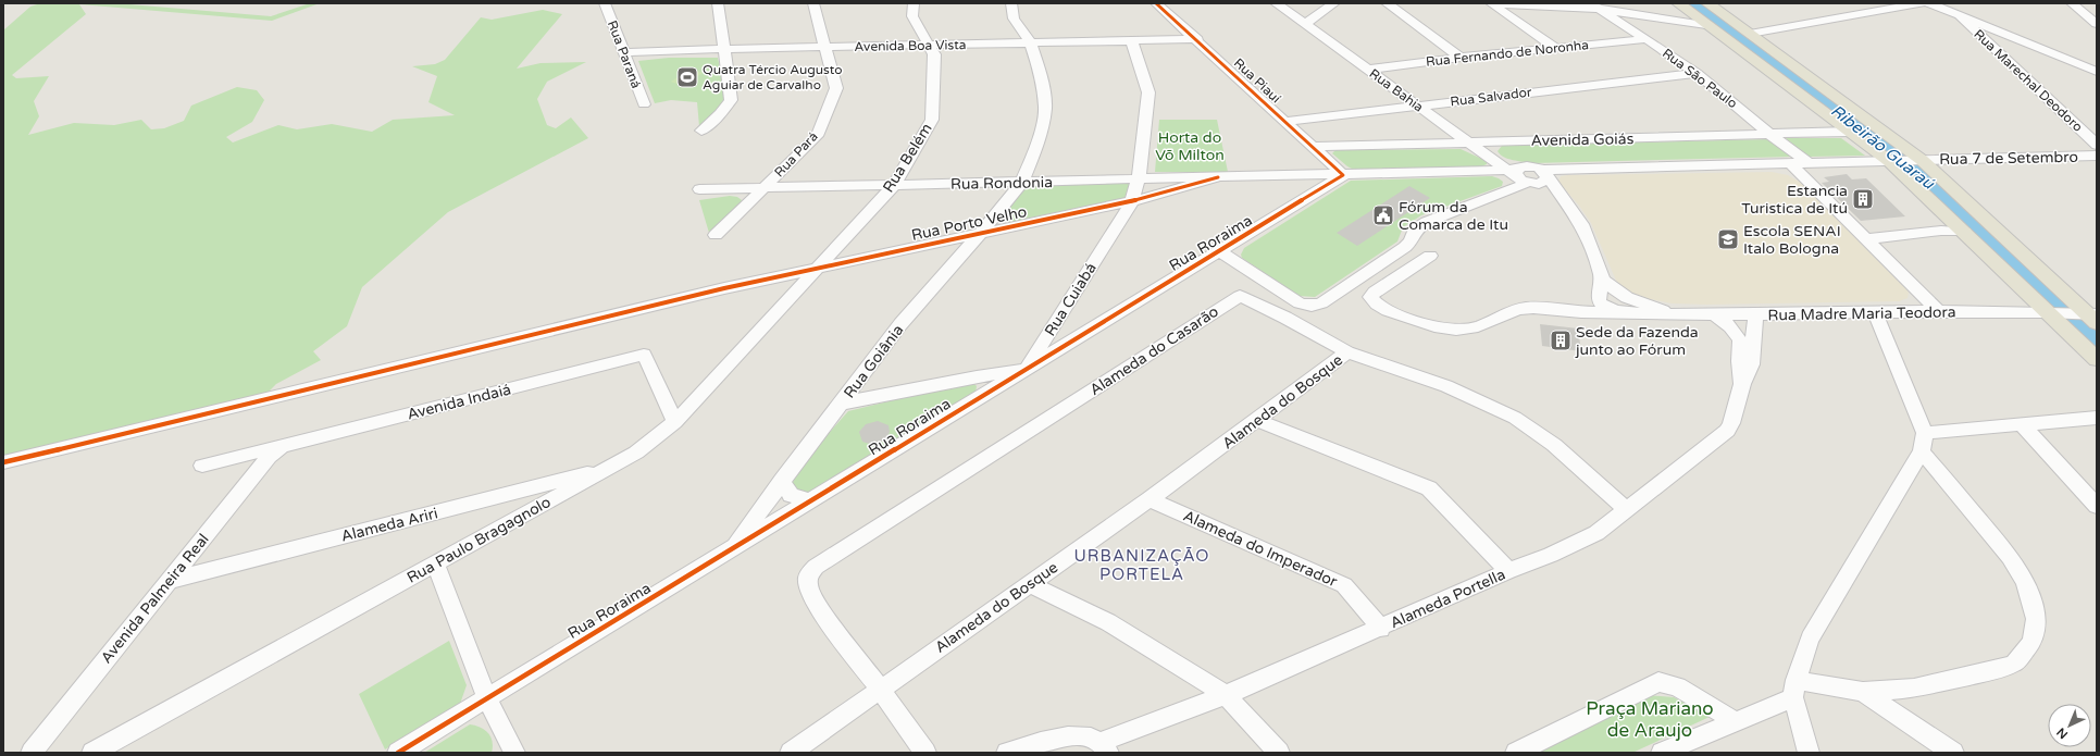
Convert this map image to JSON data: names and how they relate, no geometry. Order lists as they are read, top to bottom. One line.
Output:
{"streets":{"street":["Avenida Boa Vista","Rua Fernando de Noronha","Rua Paraná","Rua São Paulo","Rua Piauí","Rua Marechal Deodoro","Rua Bahia","Rua Salvador","Avenida Goiás","Rua Pará","Rua Belém","Rua 7 de Setembro","Rua Rondonia","Rua Porto Velho","Rua Roraima","Rua Cuiabá","Rua Madre Maria Teodora","Alameda do Casarão","Rua Goiânia","Avenida Indaiá","Alameda do Bosque","Alameda Ariri","Rua Paulo Bragagnolo","Alameda do Imperador","Avenida Palmeira Real","Alameda Portella"]},"crossings":[["Avenida Boa Vista","Rua Paraná"],["Avenida Boa Vista","Rua Piauí"],["Avenida Boa Vista","Rua Pará"],["Avenida Boa Vista","Rua Belém"],["Avenida Boa Vista","Rua Cuiabá"],["Avenida Boa Vista","Rua Goiânia"],["Rua Fernando de Noronha","Rua São Paulo"],["Rua Fernando de Noronha","Rua Bahia"],["Rua São Paulo","Rua Salvador"],["Rua São Paulo","Avenida Goiás"],["Rua Piauí","Rua Salvador"],["Rua Piauí","Avenida Goiás"],["Rua Piauí","Rua Roraima"],["Rua Bahia","Rua Salvador"],["Rua Bahia","Avenida Goiás"],["Avenida Goiás","Rua 7 de Setembro"],["Rua Pará","Rua Rondonia"],["Rua Belém","Rua Rondonia"],["Rua Belém","Rua Porto Velho"],["Rua Belém","Rua Paulo Bragagnolo"],["Rua Rondonia","Rua Porto Velho"],["Rua Rondonia","Rua Cuiabá"],["Rua Rondonia","Rua Goiânia"],["Rua Porto Velho","Rua Cuiabá"],["Rua Porto Velho","Rua Goiânia"],["Rua Porto Velho","Rua Paulo Bragagnolo"],["Rua Roraima","Rua Cuiabá"],["Rua Roraima","Rua Goiânia"],["Rua Madre Maria Teodora","Alameda Portella"],["Alameda do Casarão","Alameda do Bosque"],["Alameda do Casarão","Alameda Portella"],["Avenida Indaiá","Rua Paulo Bragagnolo"],["Avenida Indaiá","Avenida Palmeira Real"],["Alameda do Bosque","Alameda do Imperador"],["Alameda Ariri","Rua Paulo Bragagnolo"],["Alameda Ariri","Avenida Palmeira Real"],["Alameda do Imperador","Alameda Portella"]],"districts":["URBANIZAÇÃO PORTELA"],"water":["Ribeirão Guaraú"],"parks":["Horta do Võ Milton","Praça Mariano de Araujo"],"places":{"sports":["Quatra Tércio Augusto Aguiar de Carvalho"],"building":["Estancia Turistica de Itú","Sede da Fazenda junto ao Fórum"],"public building":["Fórum da Comarca de Itu"],"school or university":["Escola SENAI Italo Bologna"]},"north":"bottom left"}
